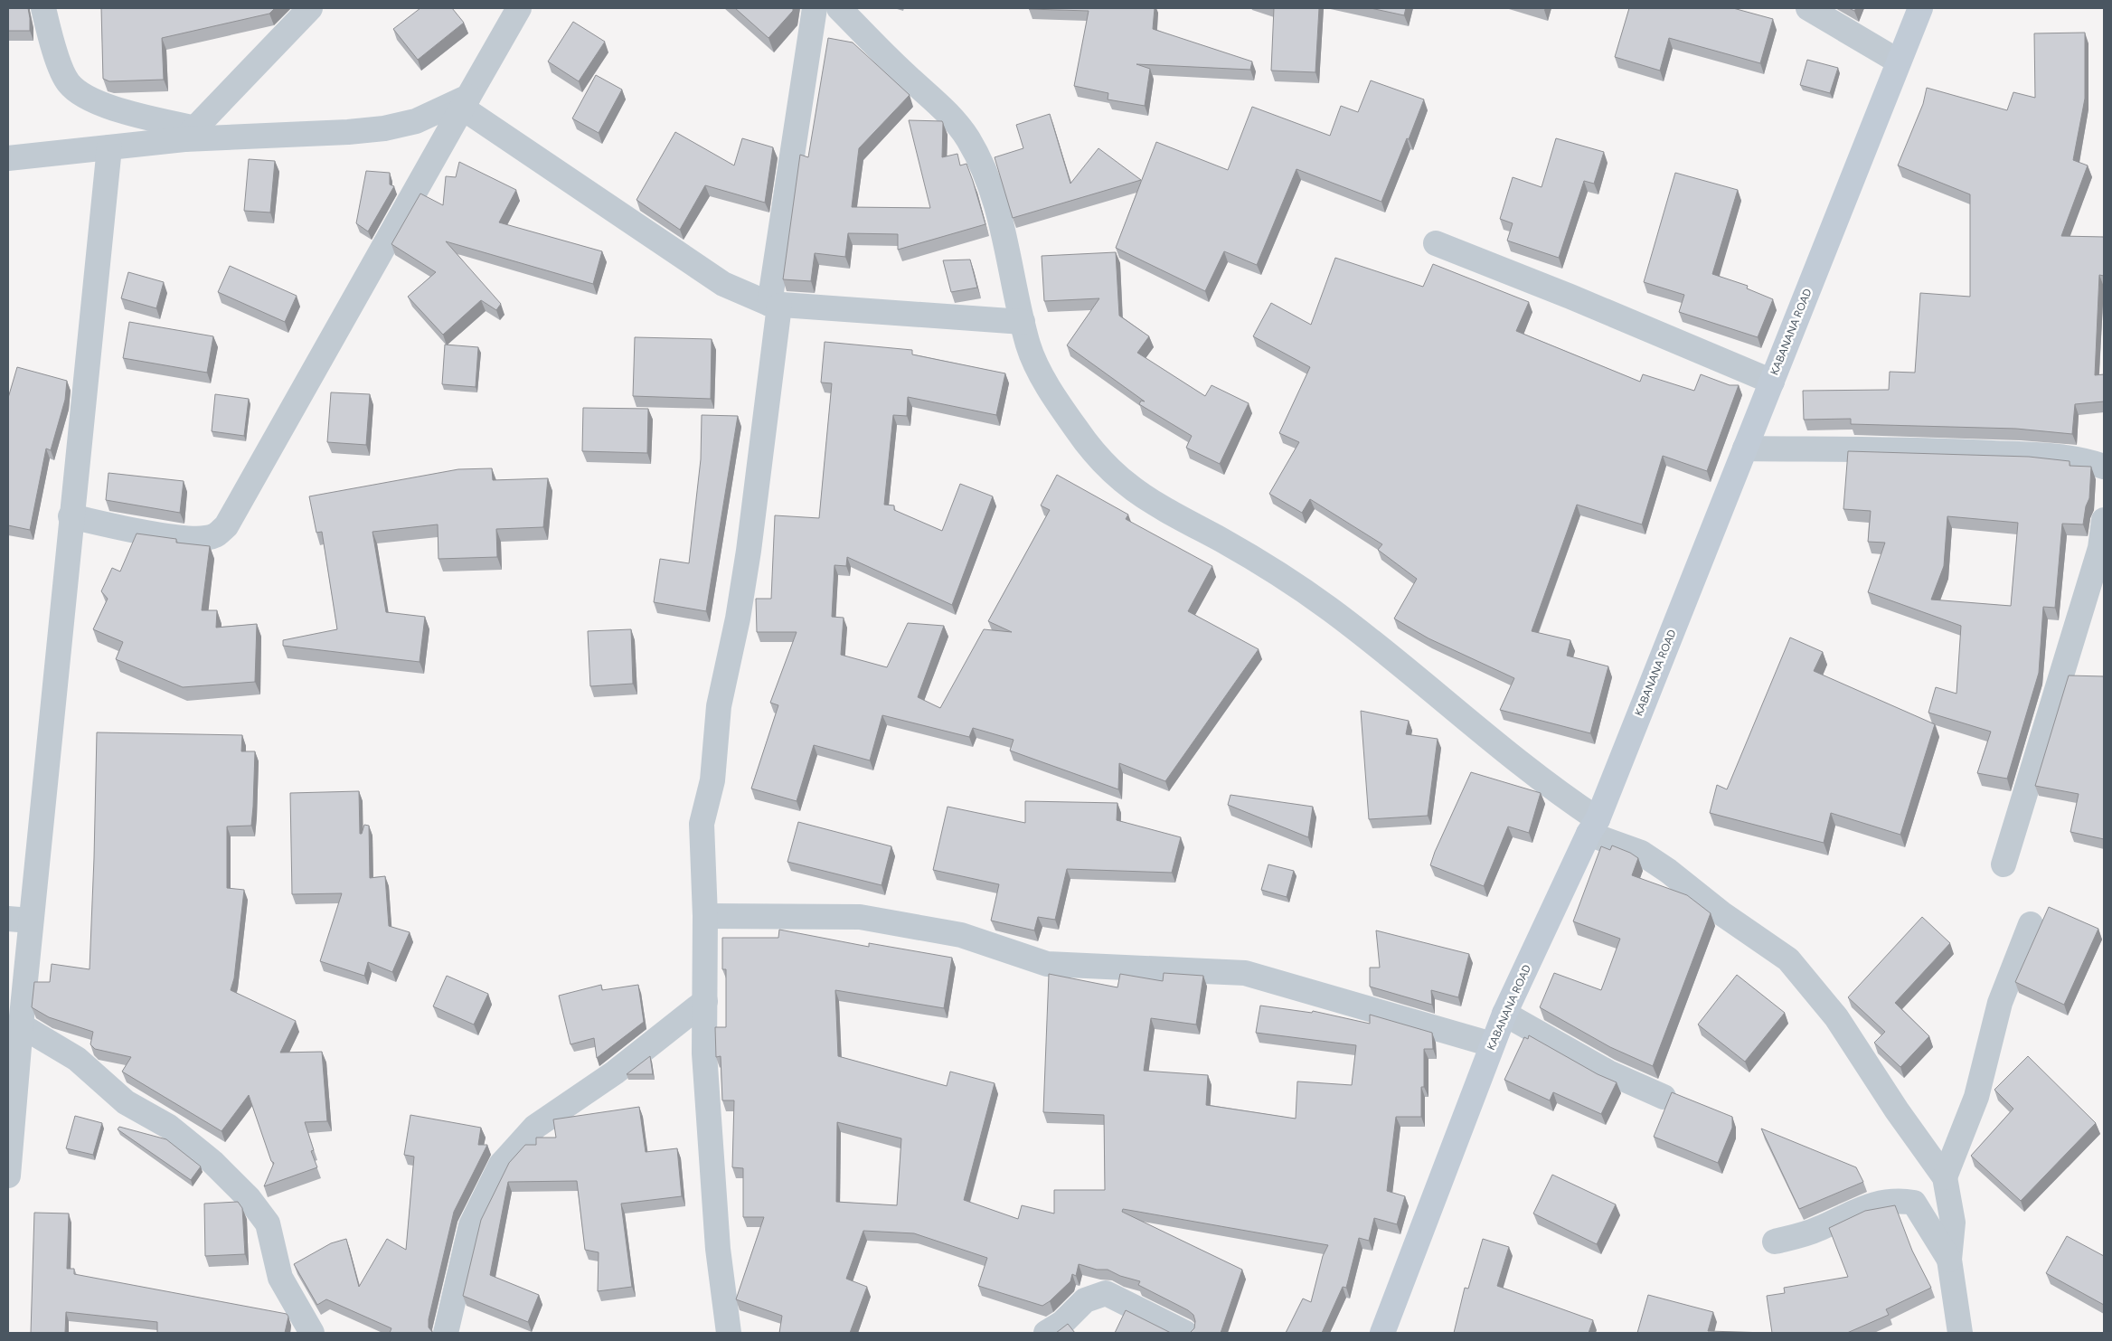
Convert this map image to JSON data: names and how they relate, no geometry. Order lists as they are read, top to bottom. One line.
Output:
{"streets":{"street":["KABANANA ROAD"]}}
